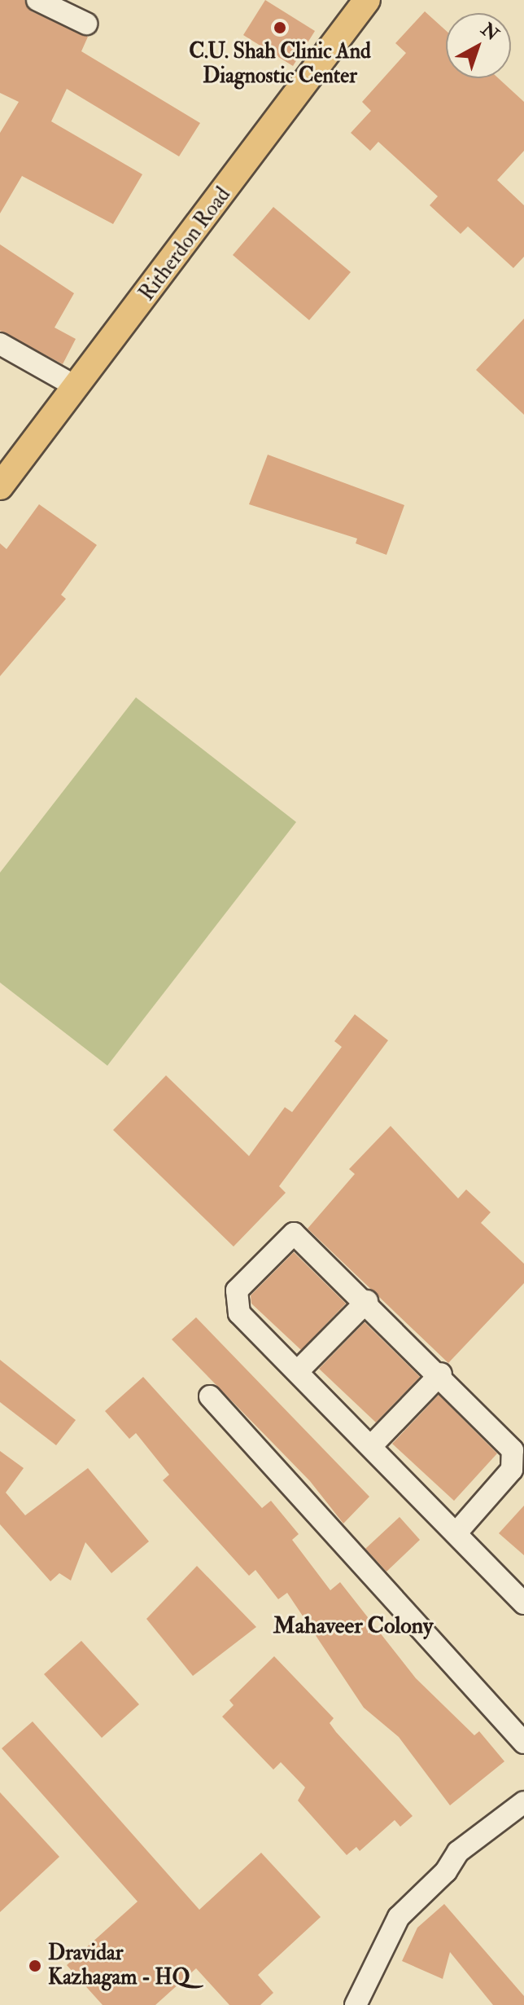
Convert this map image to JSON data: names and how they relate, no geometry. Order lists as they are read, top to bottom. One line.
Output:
{"streets":{"main road":["Ritherdon Road"]},"districts":["Mahaveer Colony"],"places":["C.U. Shah Clinic And Diagnostic Center","Dravidar Kazhagam - HQ"],"north":"top right"}
